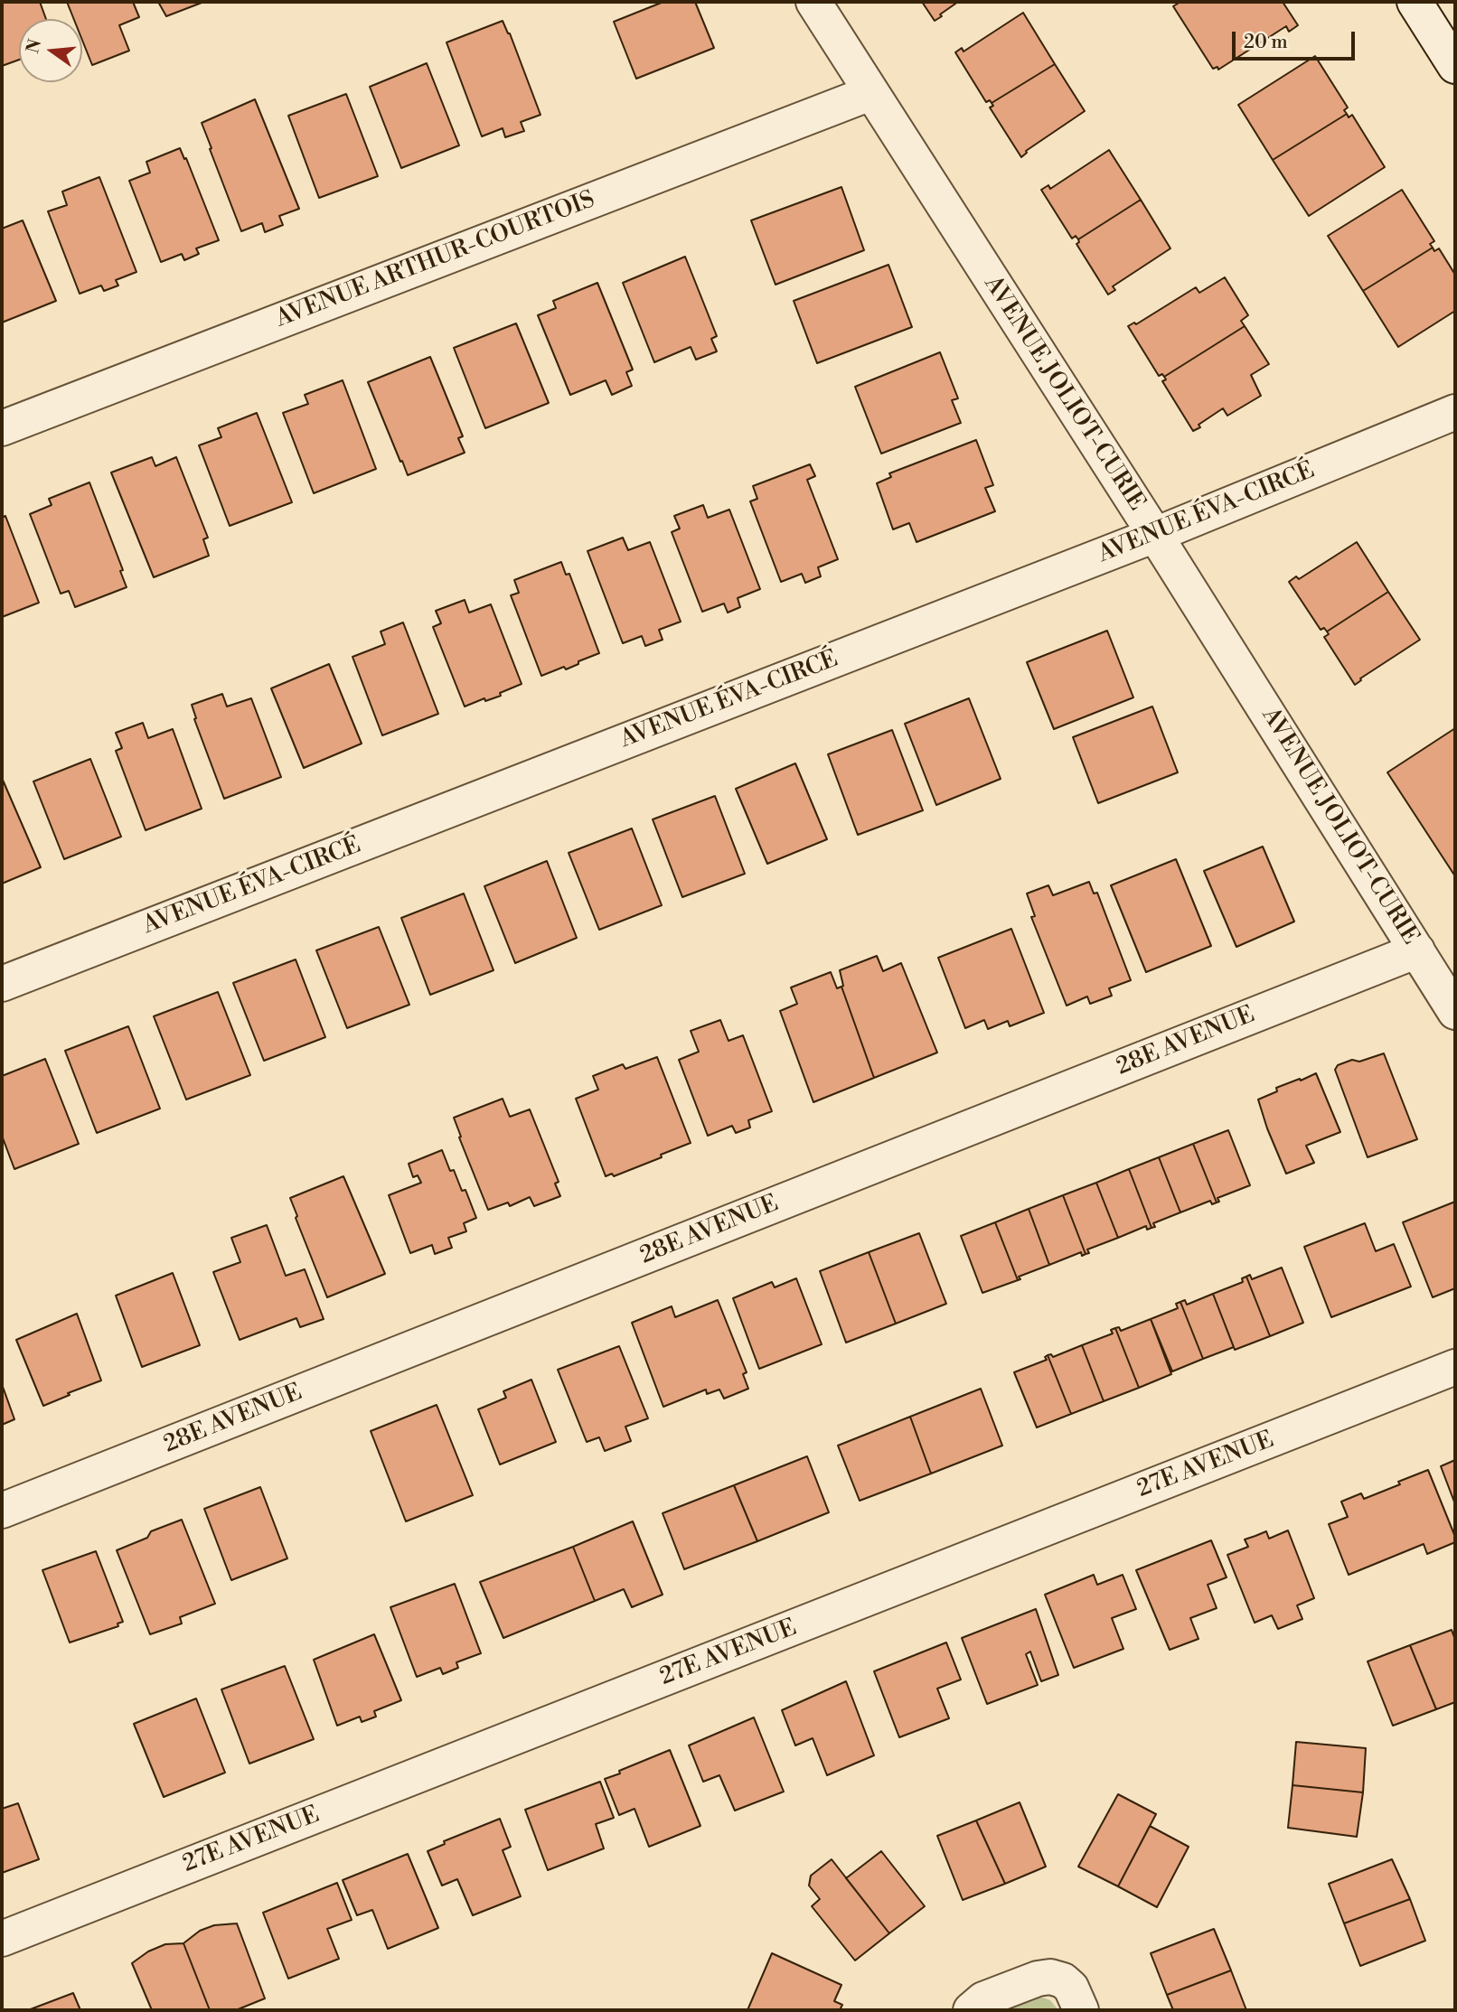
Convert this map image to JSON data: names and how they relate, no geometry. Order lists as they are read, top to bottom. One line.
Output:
{"streets":{"street":["AVENUE ARTHUR-COURTOIS","AVENUE JOLIOT-CURIE","AVENUE ÉVA-CIRCÉ","28E AVENUE","27E AVENUE"]},"crossings":[["AVENUE ARTHUR-COURTOIS","AVENUE JOLIOT-CURIE"],["AVENUE JOLIOT-CURIE","AVENUE ÉVA-CIRCÉ"],["AVENUE JOLIOT-CURIE","28E AVENUE"]],"scale_bar":"20 m","north":"left"}
